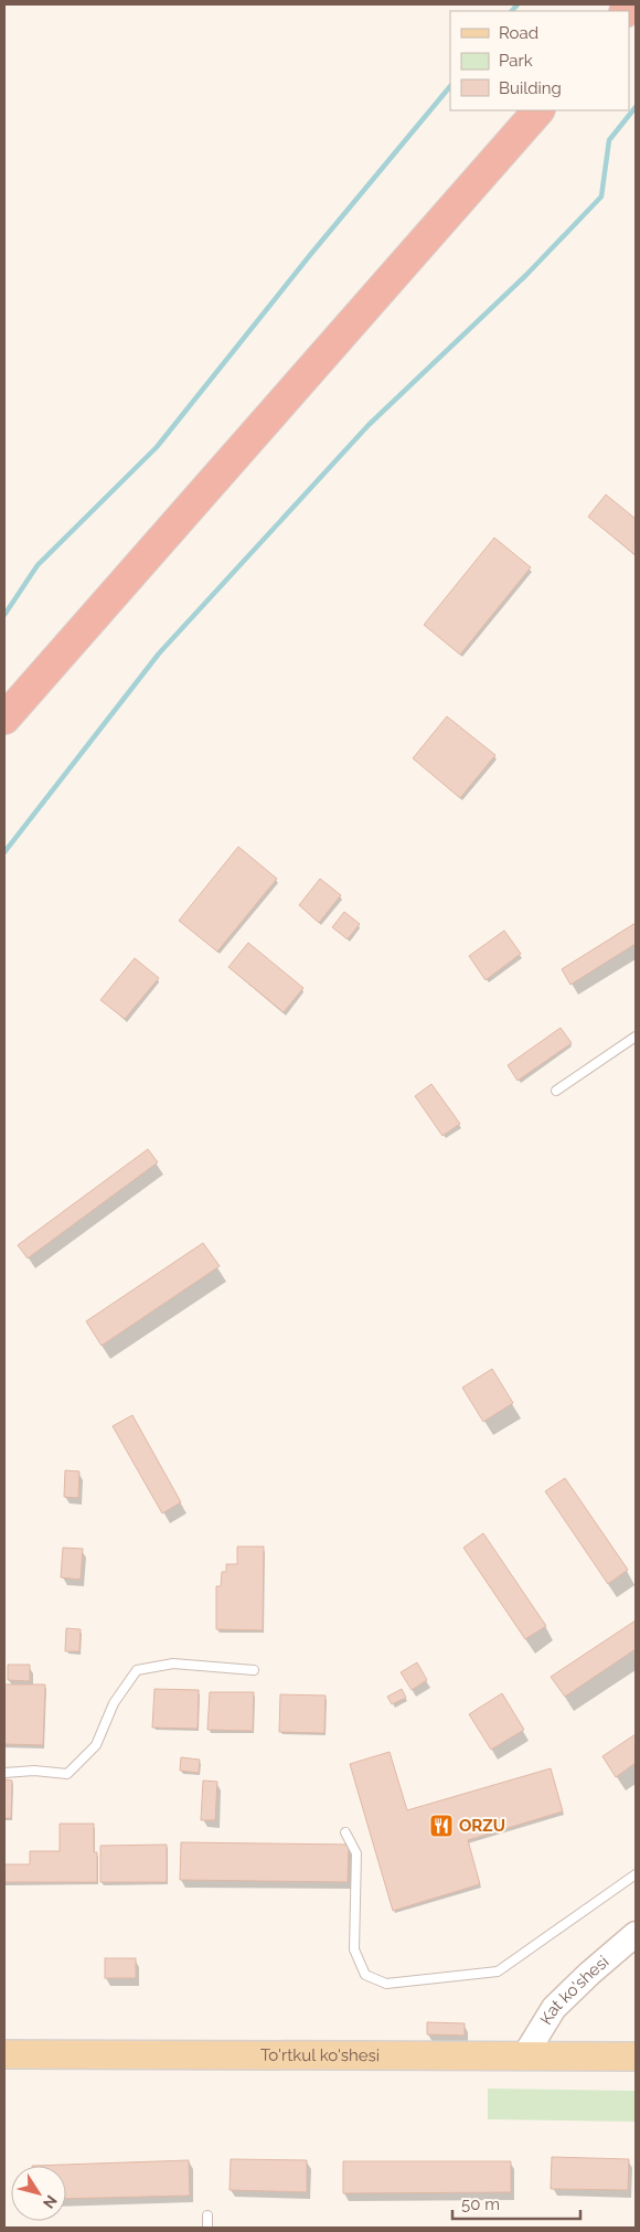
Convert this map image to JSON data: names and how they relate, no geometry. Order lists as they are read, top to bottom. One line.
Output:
{"streets":{"main road":["To'rtkul ko'shesi"],"street":["Kat ko'shesi"]},"crossings":[["Kat ko'shesi","To'rtkul ko'shesi"]],"places":{"restaurant":["ORZU"]},"legend":["Road","Park","Building"],"scale_bar":"50 m","north":"bottom right"}
